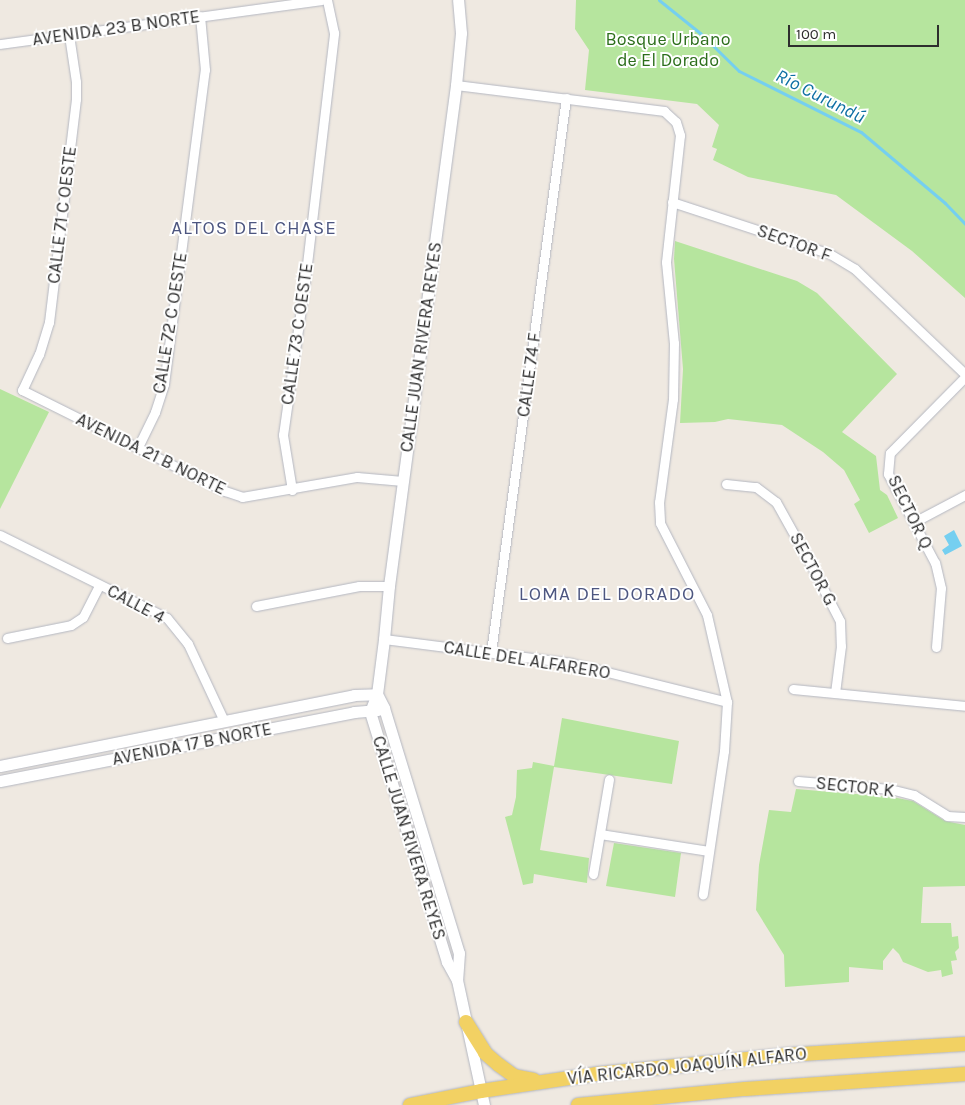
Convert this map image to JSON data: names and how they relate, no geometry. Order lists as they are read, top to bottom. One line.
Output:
{"streets":{"main road":["VÍA RICARDO JOAQUÍN ALFARO"],"street":["AVENIDA 23 B NORTE","CALLE 71 C OESTE","SECTOR F","CALLE 72 C OESTE","CALLE 73 C OESTE","CALLE JUAN RIVERA REYES","CALLE 74 F","AVENIDA 21 B NORTE","SECTOR Q","SECTOR G","CALLE 4","CALLE DEL ALFARERO","AVENIDA 17 B NORTE","SECTOR K"]},"crossings":[["AVENIDA 23 B NORTE","CALLE 71 C OESTE"],["AVENIDA 23 B NORTE","CALLE 72 C OESTE"],["CALLE 71 C OESTE","AVENIDA 21 B NORTE"],["SECTOR F","SECTOR Q"],["CALLE 72 C OESTE","AVENIDA 21 B NORTE"],["CALLE 73 C OESTE","AVENIDA 21 B NORTE"],["CALLE JUAN RIVERA REYES","AVENIDA 21 B NORTE"],["CALLE JUAN RIVERA REYES","CALLE DEL ALFARERO"],["CALLE JUAN RIVERA REYES","AVENIDA 17 B NORTE"],["CALLE JUAN RIVERA REYES","VÍA RICARDO JOAQUÍN ALFARO"],["CALLE 74 F","CALLE DEL ALFARERO"],["CALLE 4","AVENIDA 17 B NORTE"]],"districts":["ALTOS DEL CHASE","LOMA DEL DORADO"],"water":["Río Curundú"],"parks":["Bosque Urbano de El Dorado"],"scale_bar":"100 m"}
